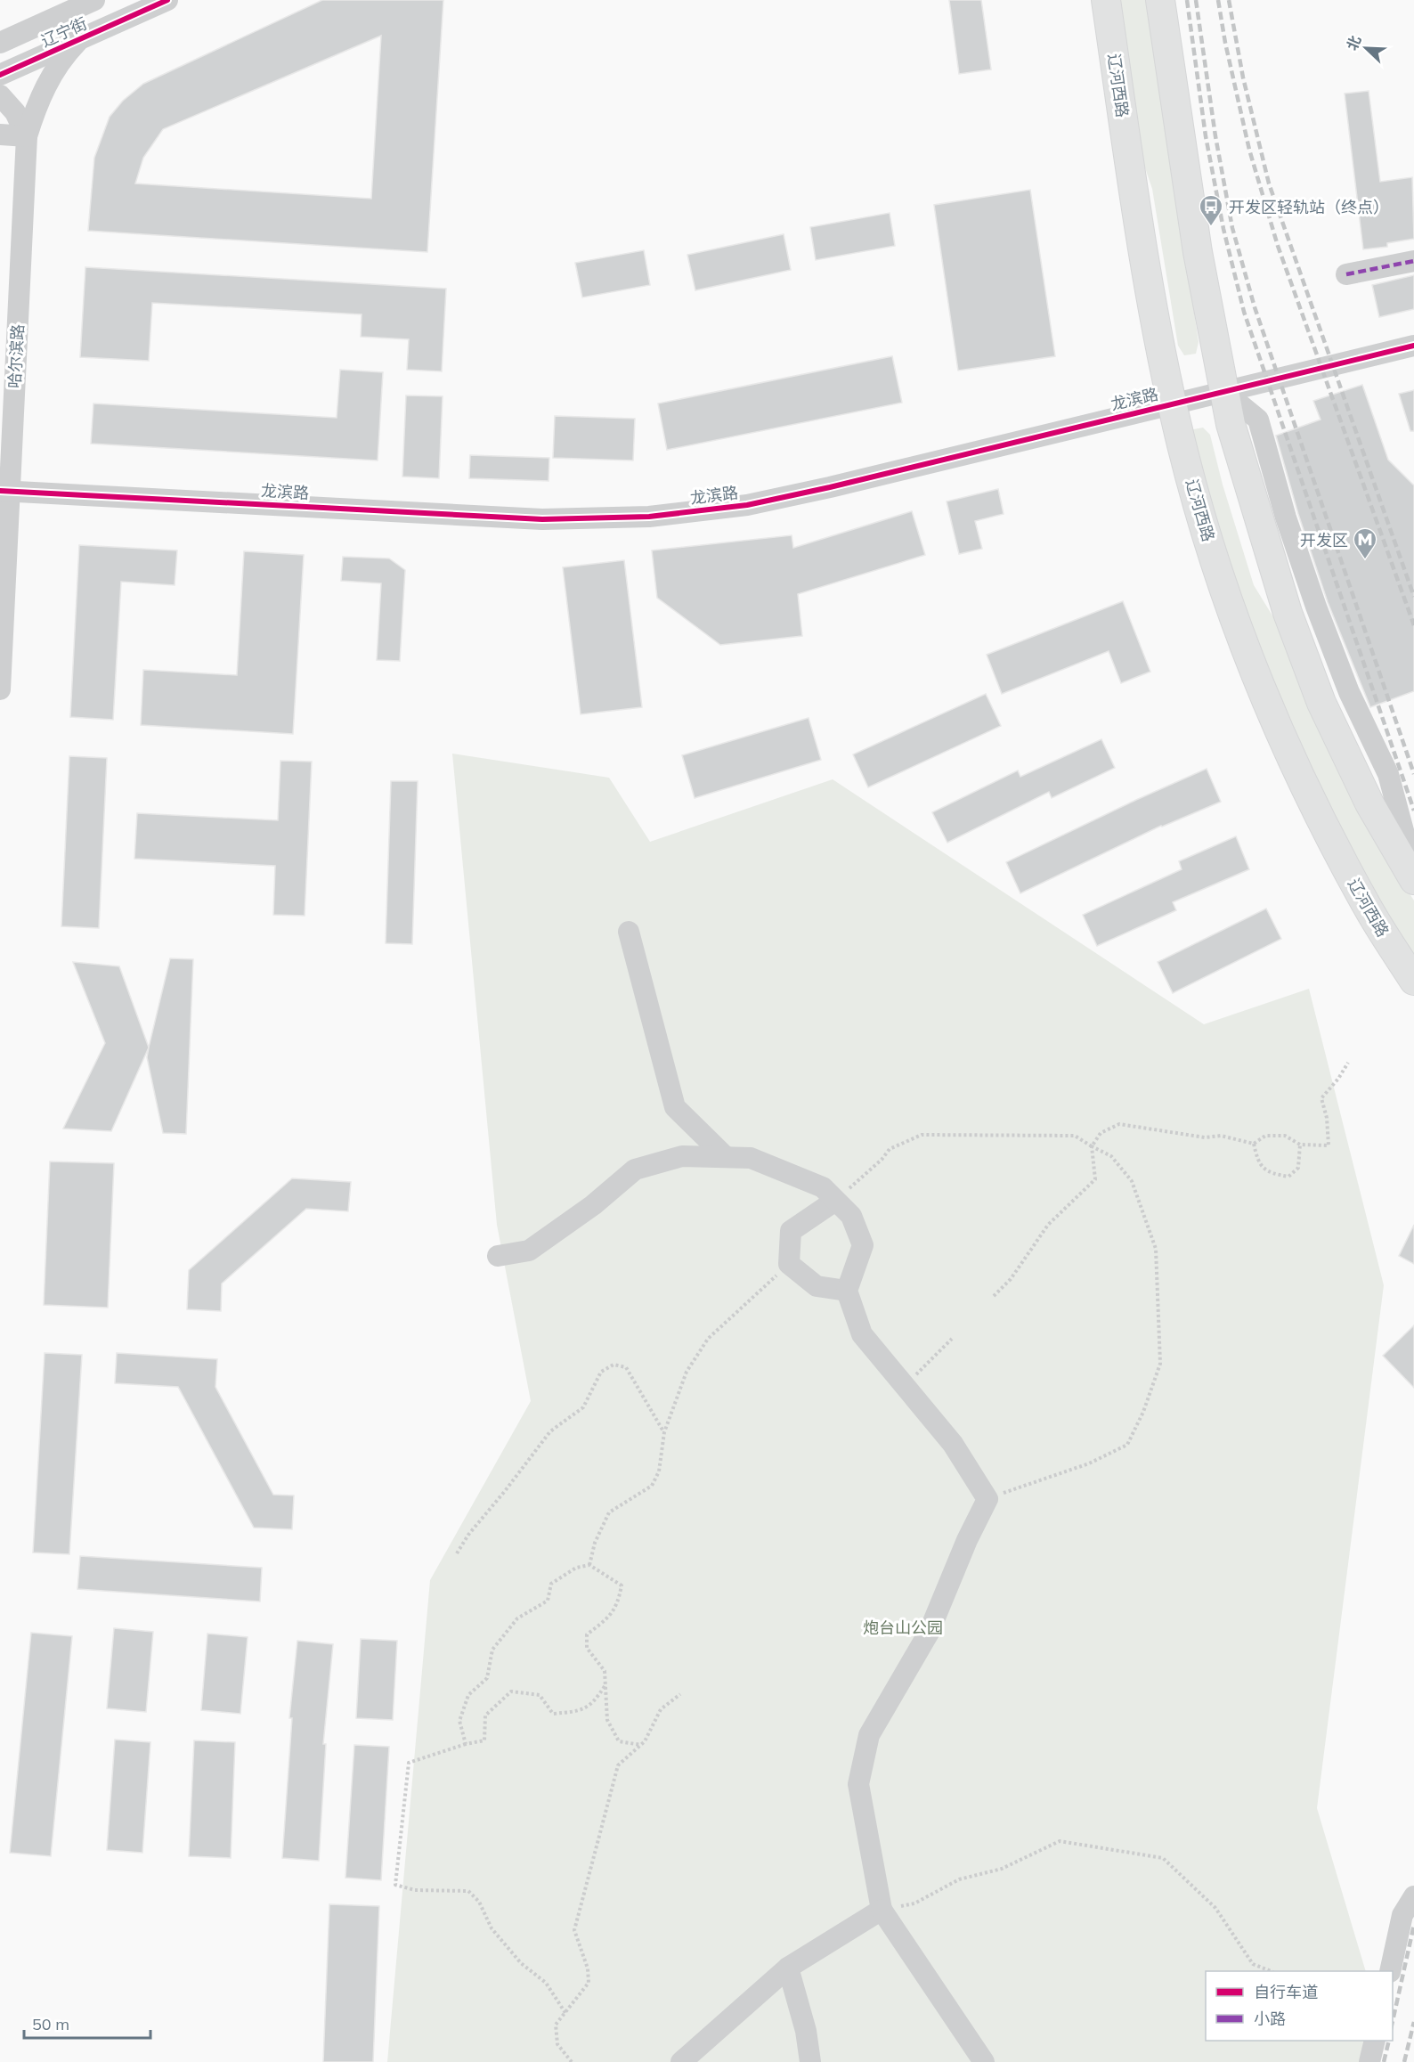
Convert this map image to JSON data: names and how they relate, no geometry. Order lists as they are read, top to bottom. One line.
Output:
{"streets":{"main road":["辽河西路"],"street":["辽宁街","哈尔滨路","龙滨路"]},"crossings":[["辽河西路","龙滨路"],["哈尔滨路","龙滨路"]],"parks":["炮台山公园"],"places":{"bus stop":["开发区轻轨站（终点）"],"metro station":["开发区"]},"legend":["自行车道","小路"],"scale_bar":"50 m","north":"top left"}
